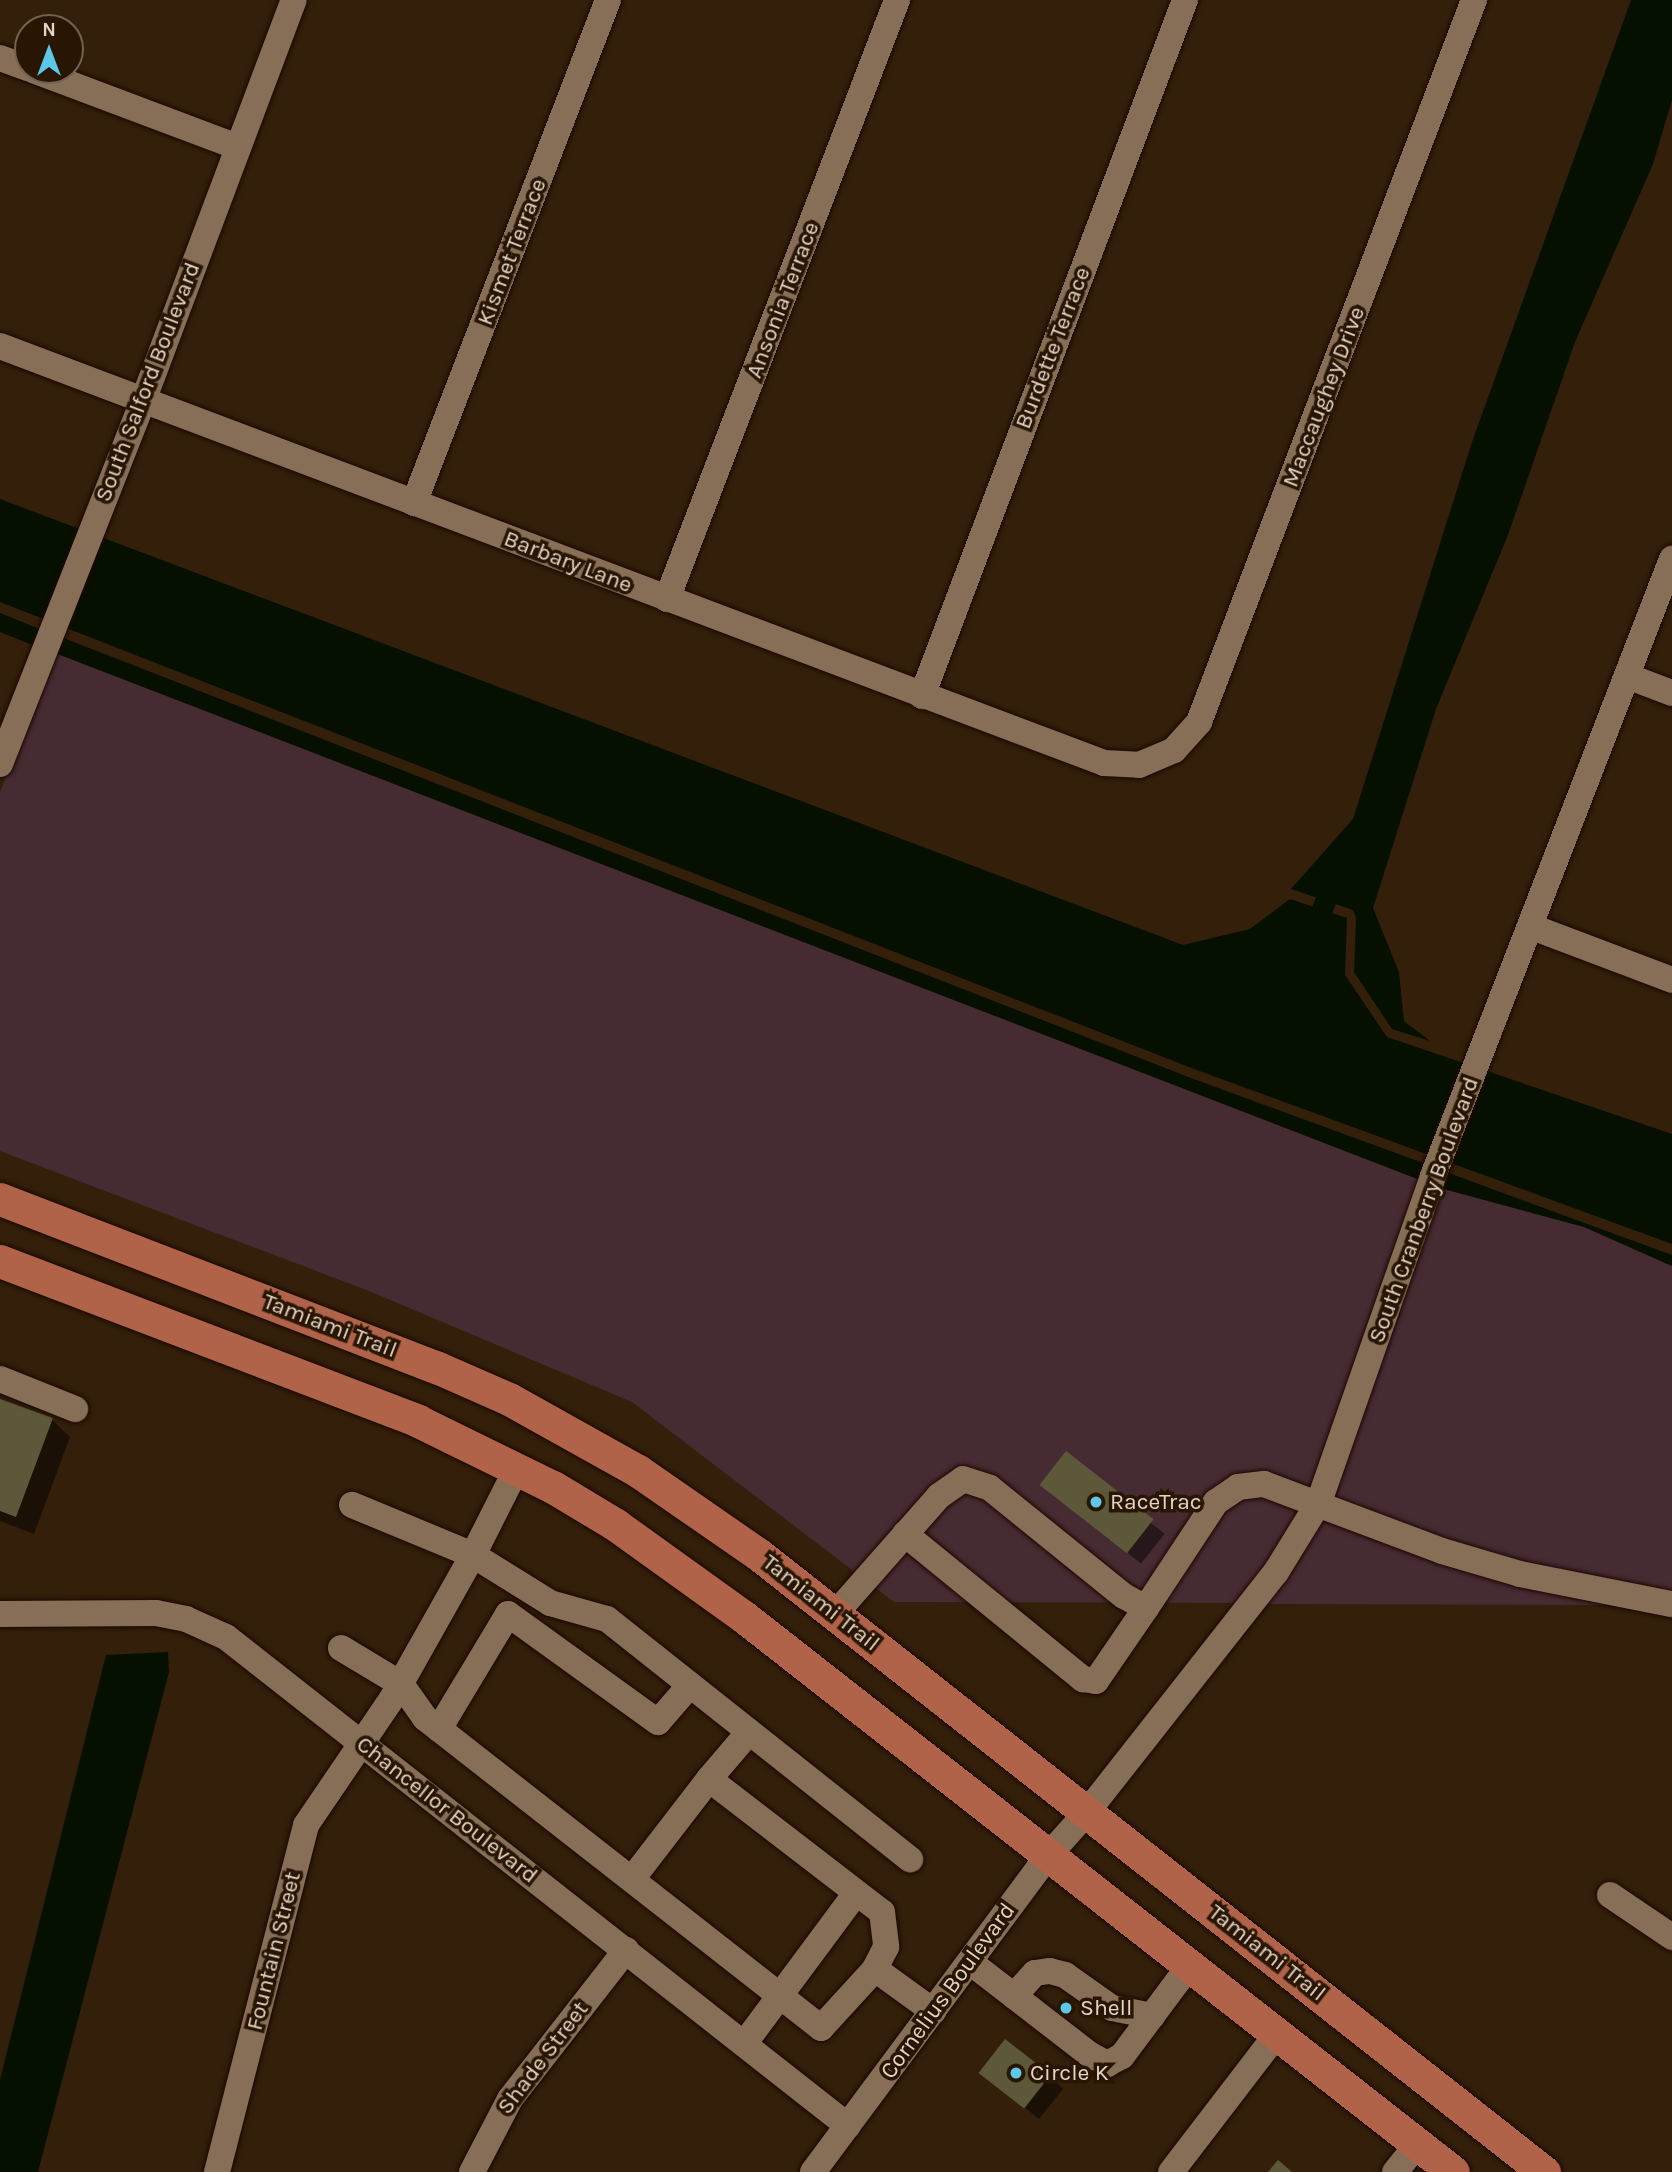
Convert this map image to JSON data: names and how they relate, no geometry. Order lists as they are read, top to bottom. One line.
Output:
{"streets":{"main road":["Tamiami Trail"],"street":["Kismet Terrace","Ansonia Terrace","Burdette Terrace","South Salford Boulevard","Maccaughey Drive","Barbary Lane","South Cranberry Boulevard","Chancellor Boulevard","Fountain Street","Cornelius Boulevard","Shade Street"]},"crossings":[["Kismet Terrace","Barbary Lane"],["Ansonia Terrace","Barbary Lane"],["Burdette Terrace","Barbary Lane"],["South Salford Boulevard","Barbary Lane"],["Maccaughey Drive","Barbary Lane"],["South Cranberry Boulevard","Tamiami Trail"],["South Cranberry Boulevard","Cornelius Boulevard"],["Tamiami Trail","Cornelius Boulevard"],["Chancellor Boulevard","Fountain Street"],["Chancellor Boulevard","Cornelius Boulevard"],["Chancellor Boulevard","Shade Street"]],"places":["RaceTrac","Shell","Circle K"],"north":"top"}
